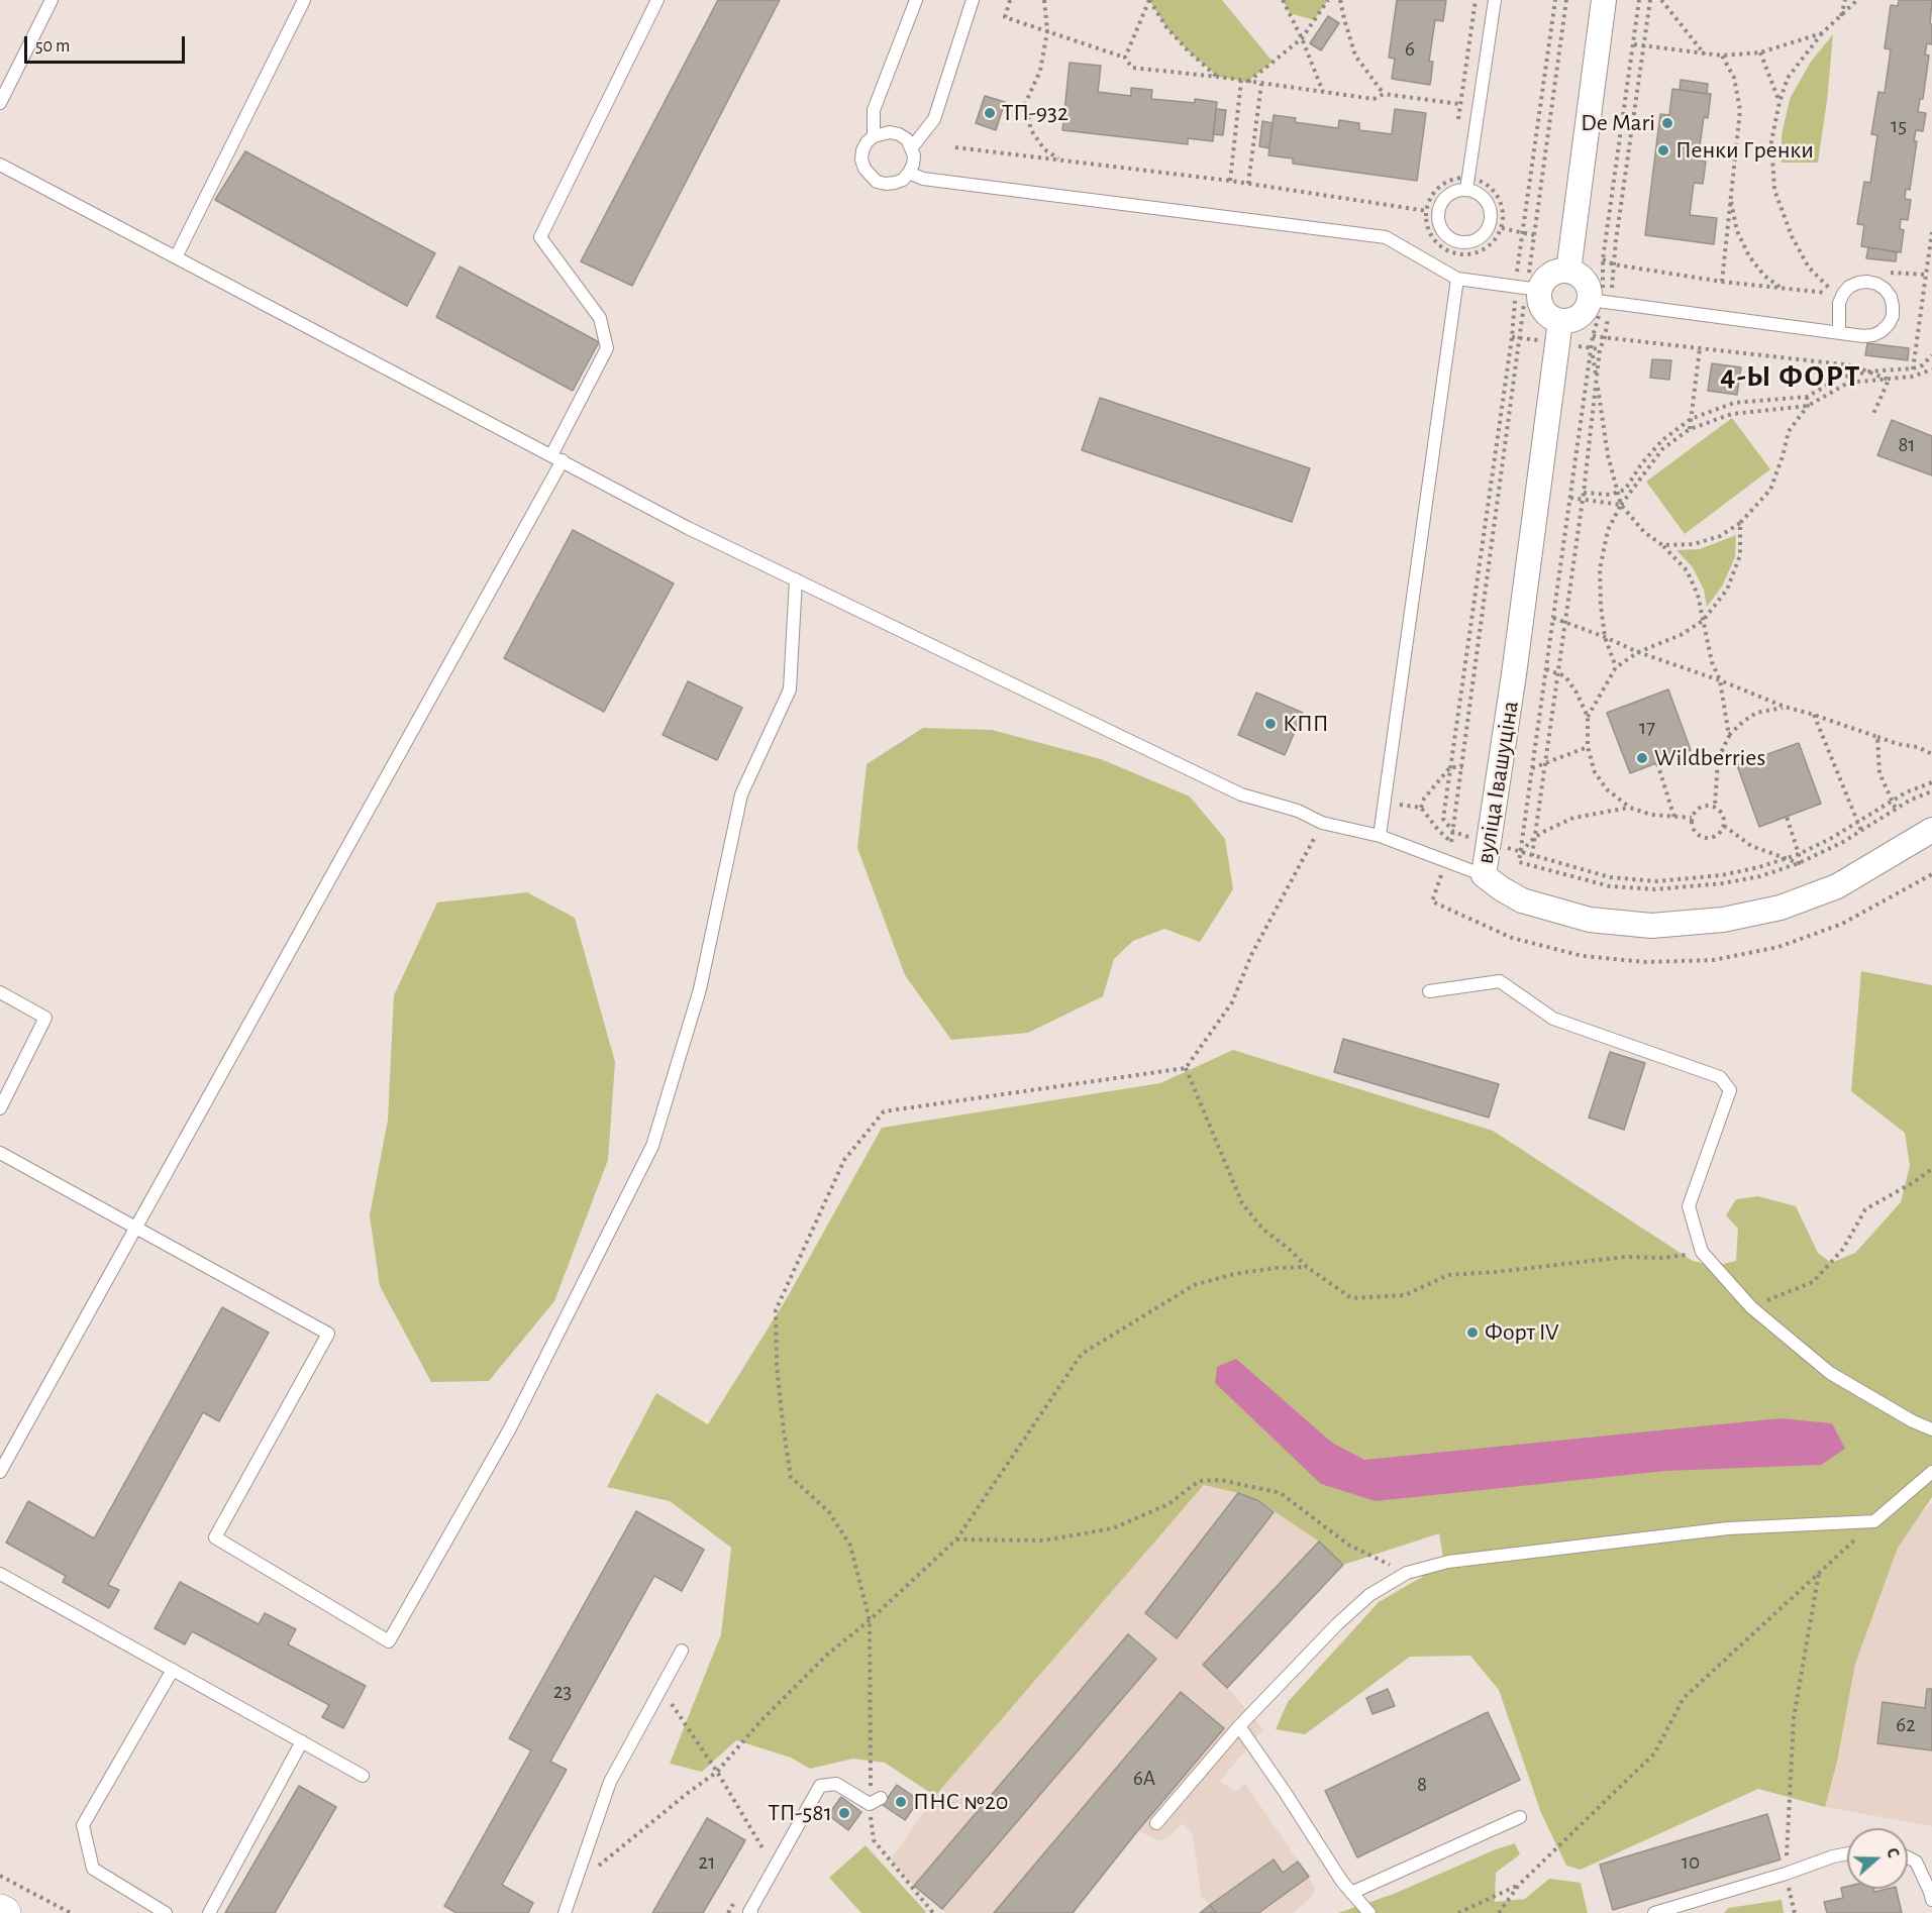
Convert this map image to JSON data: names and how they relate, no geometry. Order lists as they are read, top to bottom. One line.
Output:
{"streets":{"street":["вуліца Івашуціна"]},"districts":["4-Ы ФОРТ"],"places":["ТП-932","De Mari","Пенки Гренки","КПП","Wildberries","Форт IV","ПНС №20","ТП-581"],"house_numbers":["6","15","81","17","23","62","6А","8","21","10"],"scale_bar":"50 m","north":"right"}
